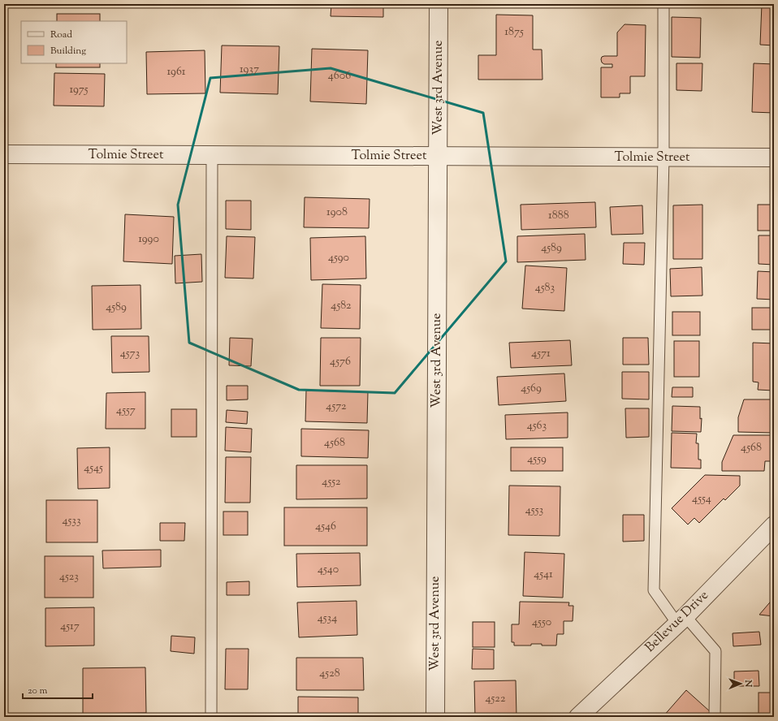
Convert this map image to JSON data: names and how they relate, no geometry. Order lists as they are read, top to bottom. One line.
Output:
{"streets":{"street":["West 3rd Avenue","Tolmie Street","Bellevue Drive"]},"crossings":[["West 3rd Avenue","Tolmie Street"]],"house_numbers":["1875","1937","1961","4606","1975","1908","1888","1990","4589","4590","4583","4582","4589","4573","4571","4576","4569","4572","4557","4563","4568","4568","4559","4545","4552","4554","4553","4533","4546","4540","4541","4523","4534","4550","4517","4528","4522"],"legend":["Road","Building"],"scale_bar":"20 m","north":"right"}
